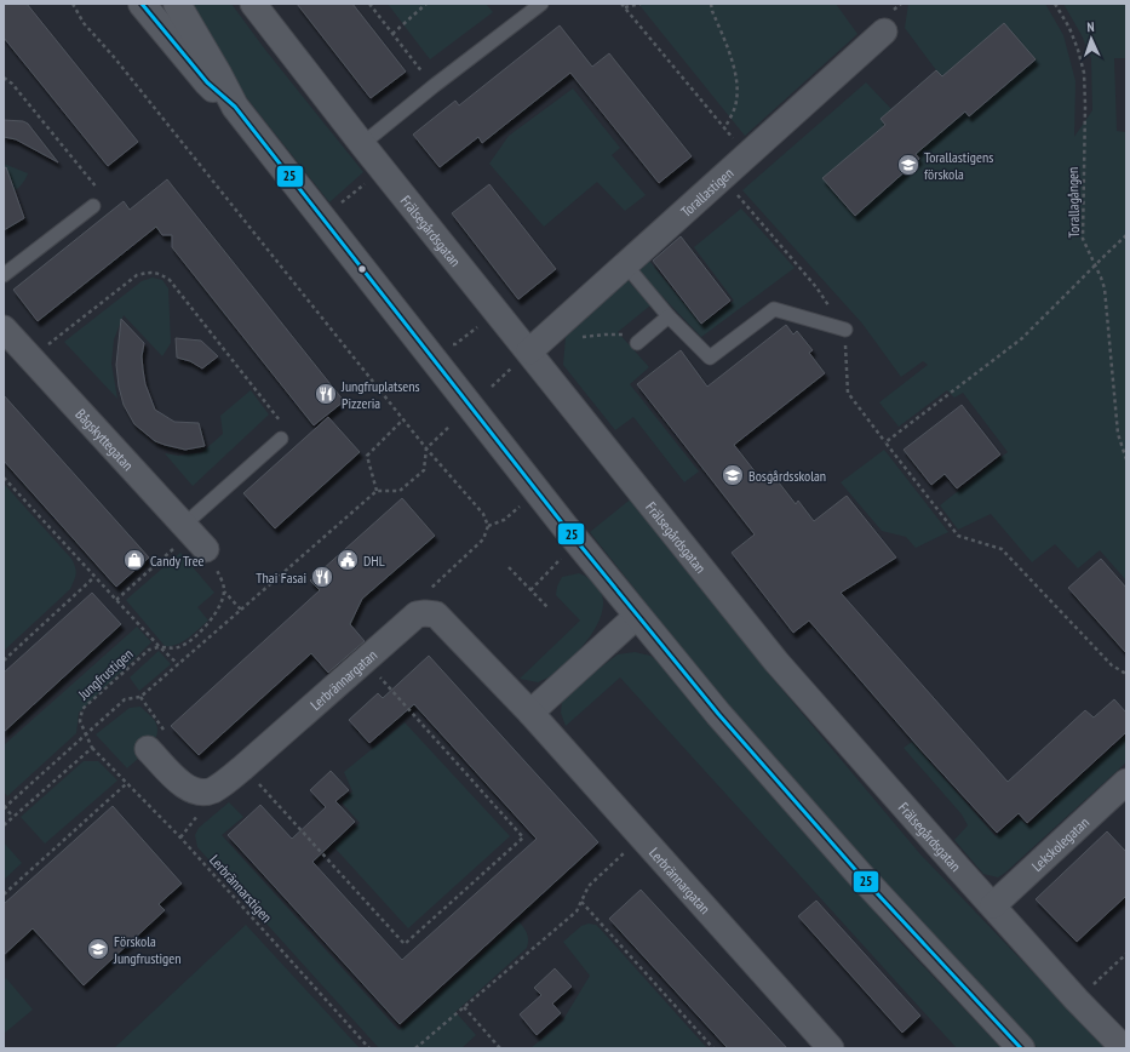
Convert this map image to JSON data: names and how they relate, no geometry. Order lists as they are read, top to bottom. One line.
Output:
{"streets":{"street":["Torallastigen","Frälsegårdsgatan","Bågskyttegatan","Lerbrännargatan","Lekskolegatan"],"path":["Torallagången","Jungfrustigen","Lerbrännarstigen"]},"crossings":[["Torallastigen","Frälsegårdsgatan"],["Frälsegårdsgatan","Lekskolegatan"],["Jungfrustigen","Lerbrännarstigen"]],"places":{"school or university":["Torallastigens förskola","Bosgårdsskolan","Förskola Jungfrustigen"],"restaurant":["Jungfruplatsens Pizzeria","Thai Fasai"],"shop":["Candy Tree"],"public building":["DHL"]},"lines":["transit line 25"],"north":"top"}
